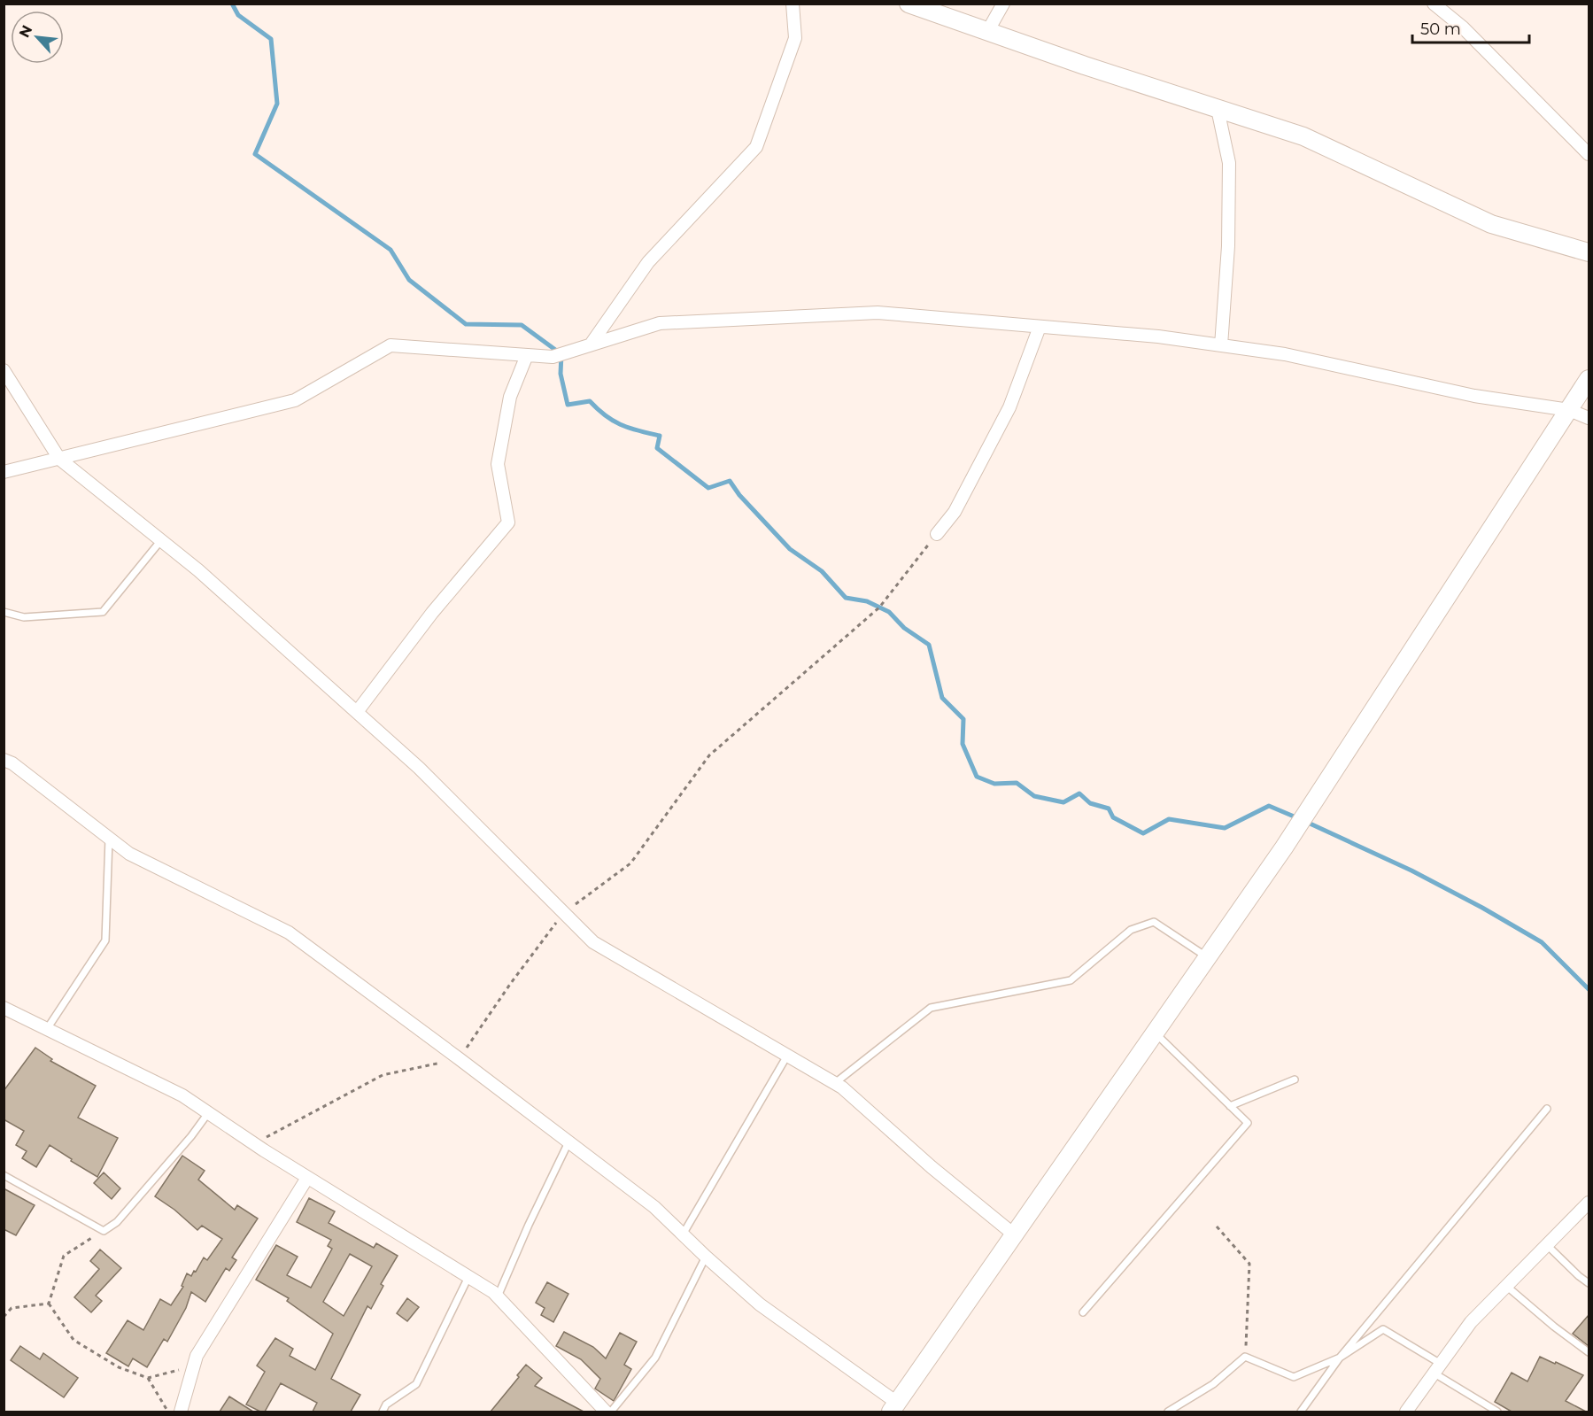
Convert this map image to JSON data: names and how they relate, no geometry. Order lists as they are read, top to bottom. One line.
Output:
{"scale_bar":"50 m","north":"top left"}
